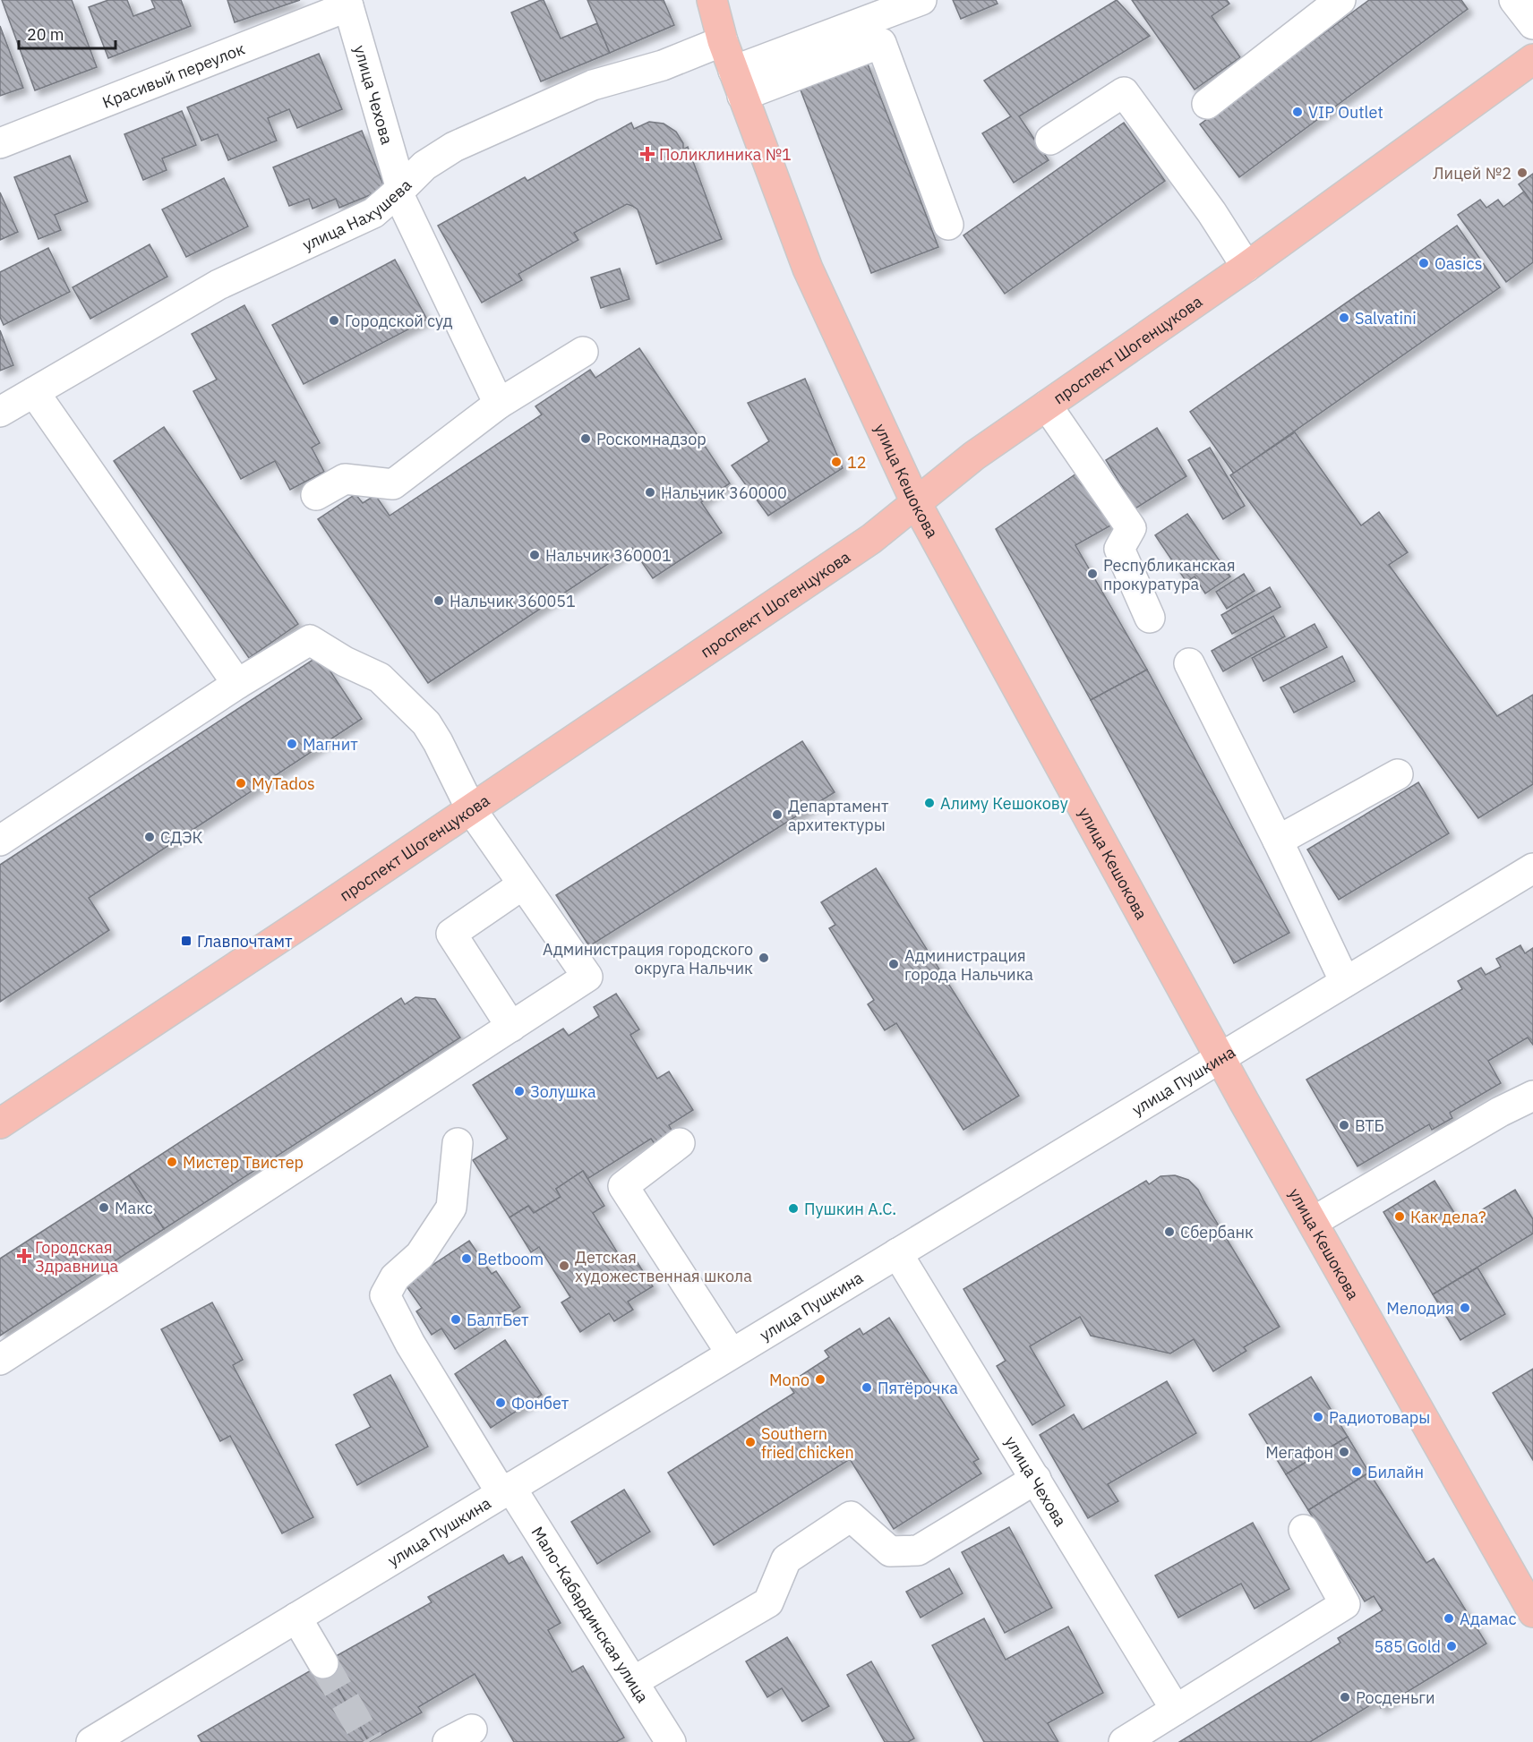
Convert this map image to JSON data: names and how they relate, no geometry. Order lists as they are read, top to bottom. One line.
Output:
{"streets":{"main road":["проспект Шогенцукова","улица Кешокова"],"street":["Красивый переулок","улица Чехова","улица Нахушева","улица Пушкина","Мало-Кабардинская улица"]},"crossings":[["Красивый переулок","улица Чехова"],["улица Чехова","улица Нахушева"],["улица Чехова","улица Пушкина"],["улица Нахушева","улица Кешокова"],["проспект Шогенцукова","улица Кешокова"],["улица Кешокова","улица Пушкина"],["улица Пушкина","Мало-Кабардинская улица"]],"places":{"other":["VIP Outlet","Лицей №2","Oasics","Salvatini","Городской суд","Роскомнадзор","12","Нальчик 360000","Нальчик 360001","Республиканская прокуратура","Нальчик 360051","Магнит","MyTados","Алиму Кешокову","Департамент архитектуры","СДЭК","Администрация городского округа Нальчик","Администрация города Нальчика","Золушка","ВТБ","Мистер Твистер","Макс","Пушкин А.С.","Как дела?","Сбербанк","Betboom","Детская художественная школа","Мелодия","БалтБет","Mono","Пятёрочка","Фонбет","Радиотовары","Southern fried chicken","Мегафон","Билайн","Адамас","585 Gold","Росденьги"],"health":["Поликлиника №1","Городская Здравница"],"transit":["Главпочтамт"]},"scale_bar":"20 m"}
